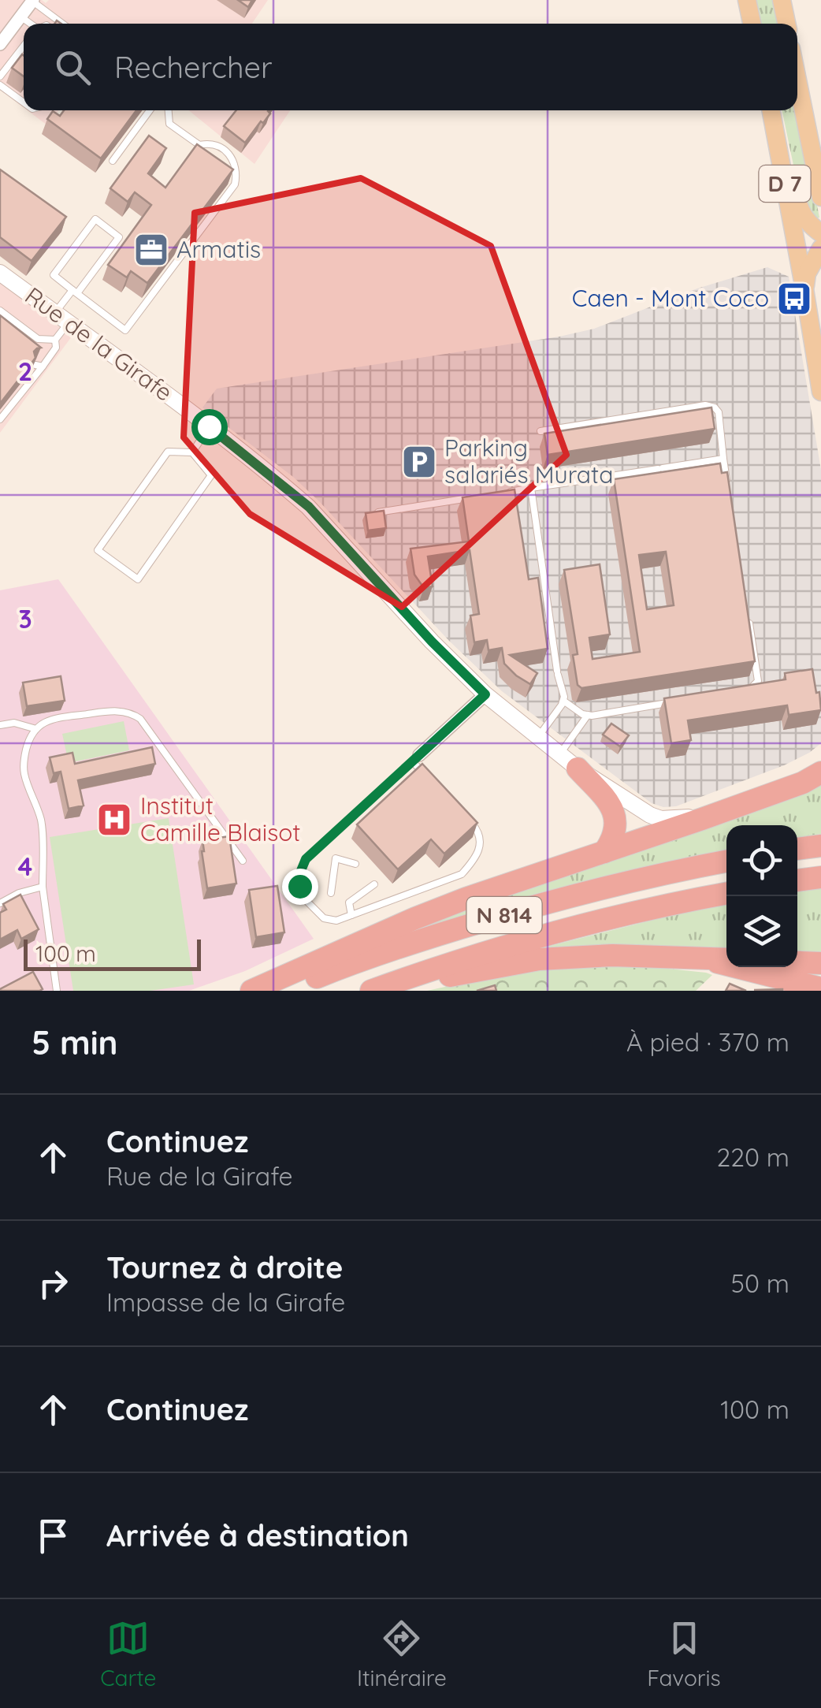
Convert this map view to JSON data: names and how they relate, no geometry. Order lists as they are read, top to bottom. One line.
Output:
{"streets":{"highway":["N 814"],"main road":["D 7"],"street":["Rue de la Girafe"]},"places":{"office":["Armatis"],"bus stop":["Caen - Mont Coco"],"parking":["Parking salariés Murata"],"hospital":["Institut Camille Blaisot"]},"scale_bar":"100 m","page":{"search":"Rechercher","scale":"100 m","heading":["5 min","À pied · 370 m"],"list":[["Continuez","Rue de la Girafe","220 m"],["Tournez à droite","Impasse de la Girafe","50 m"],["Continuez","100 m"],"Arrivée à destination"],"nav":["Carte","Itinéraire","Favoris"]},"grid":{"rows":["2","3","4"]}}
